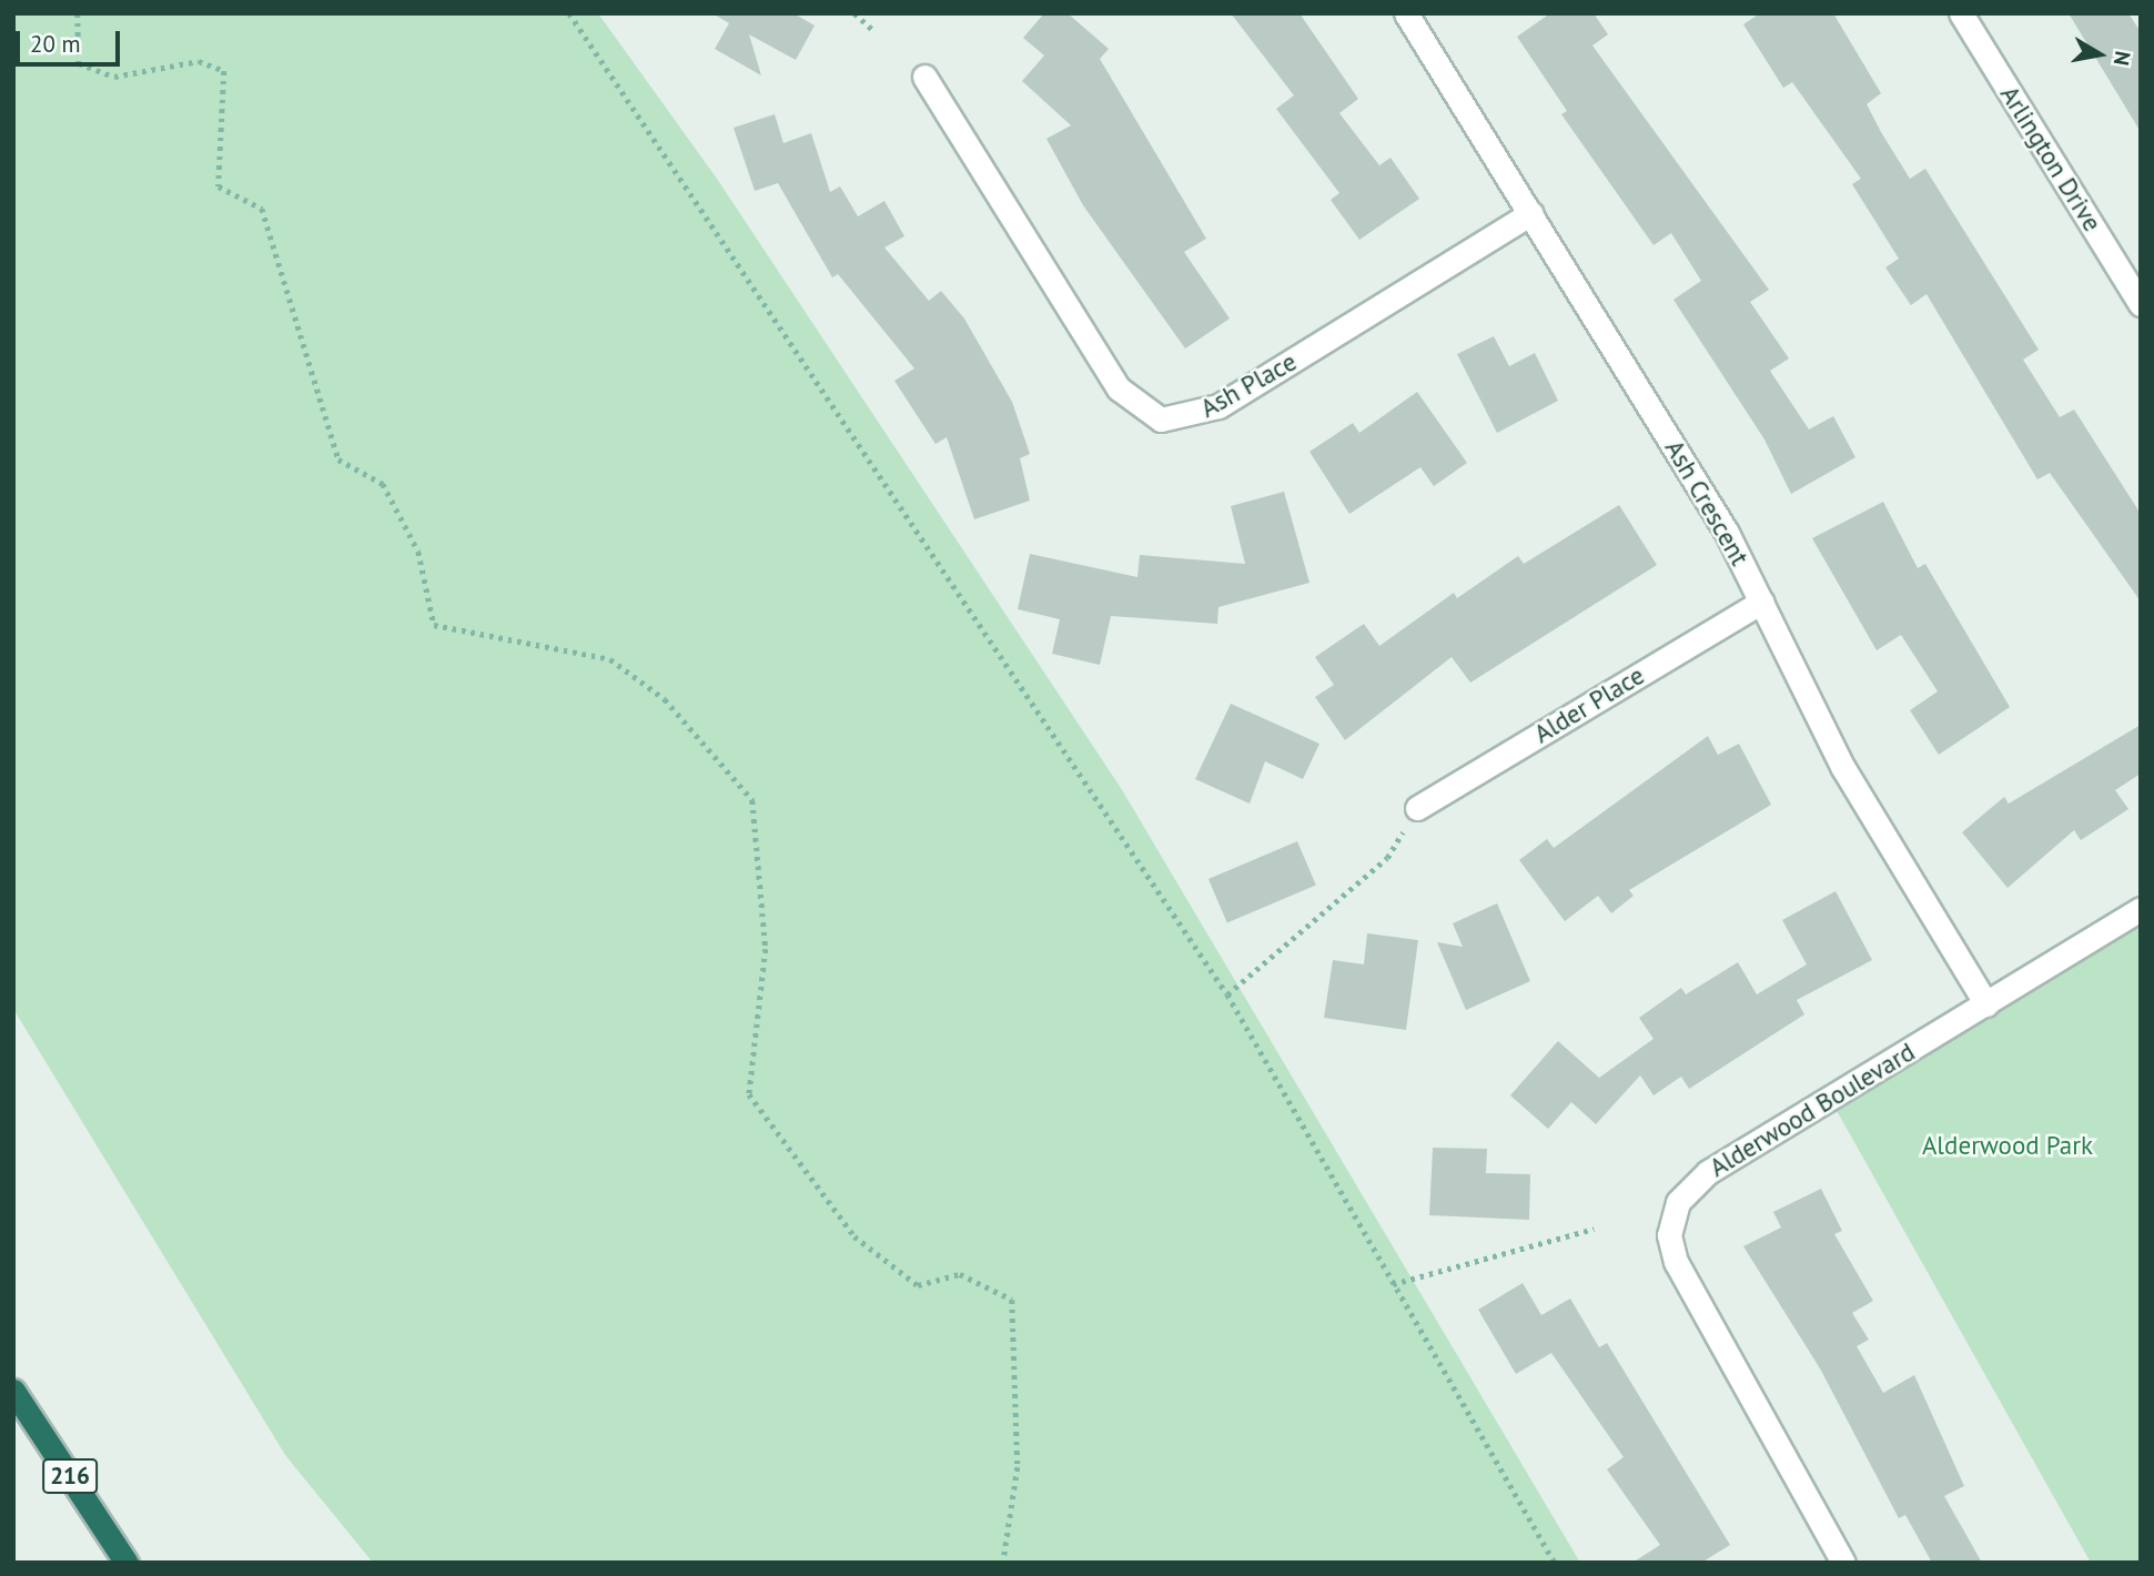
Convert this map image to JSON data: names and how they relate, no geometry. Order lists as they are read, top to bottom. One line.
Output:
{"streets":{"highway":["216"],"street":["Arlington Drive","Ash Place","Ash Crescent","Alder Place","Alderwood Boulevard"]},"crossings":[["Ash Place","Ash Crescent"],["Ash Crescent","Alder Place"],["Ash Crescent","Alderwood Boulevard"]],"parks":["Alderwood Park"],"scale_bar":"20 m","north":"right"}
